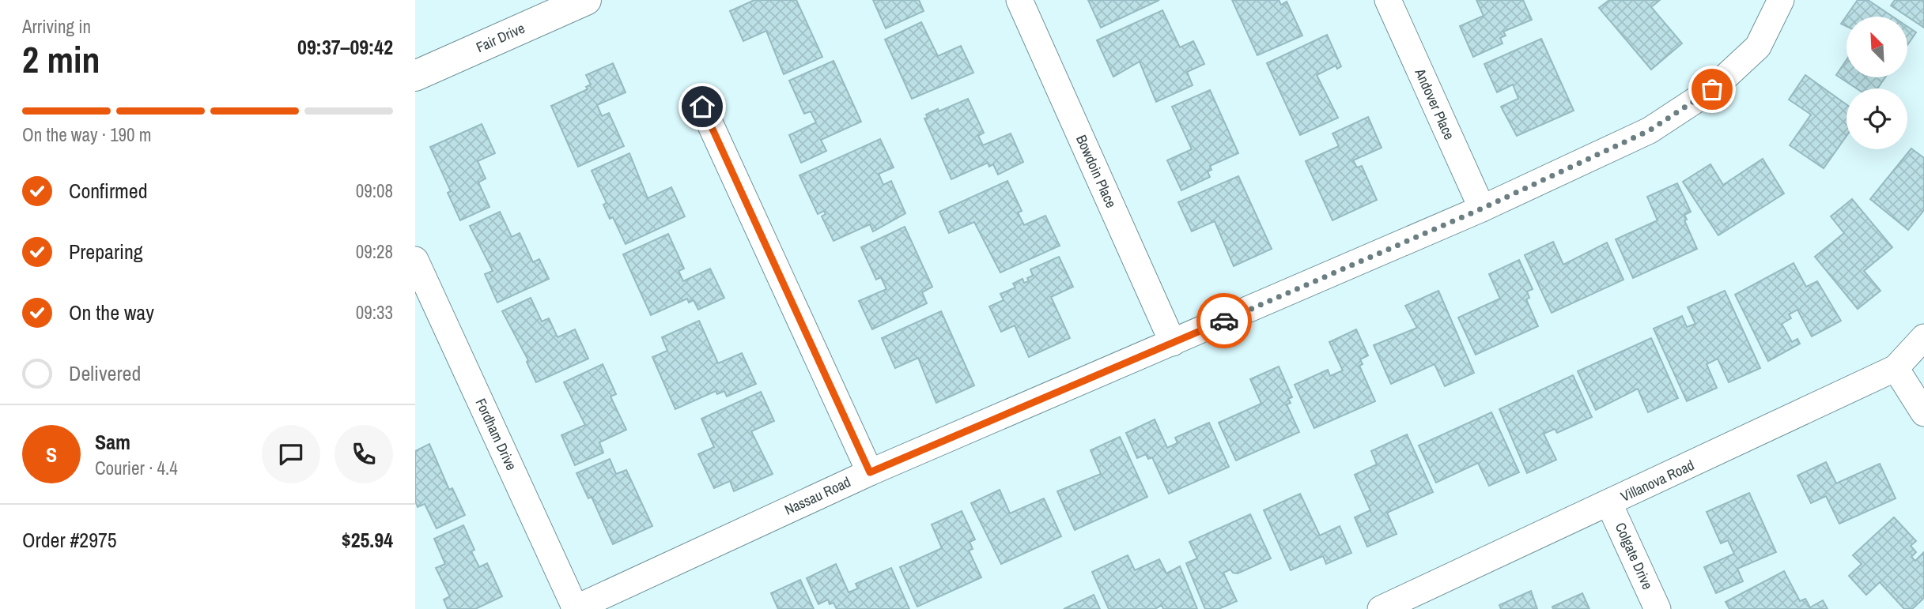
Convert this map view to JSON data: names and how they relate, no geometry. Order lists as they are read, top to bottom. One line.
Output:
{"streets":{"main road":["Fair Drive"],"street":["Andover Place","Bowdoin Place","Fordham Drive","Villanova Road","Nassau Road","Colgate Drive"]},"crossings":[["Andover Place","Nassau Road"],["Bowdoin Place","Nassau Road"],["Fordham Drive","Nassau Road"],["Villanova Road","Colgate Drive"]],"north":"top left","page":{"heading":["2 min","Arriving in","09:37–09:42"],"panel":["Sam","Courier · 4.4","Order #2975","$25.94"],"bar":"On the way · 190 m","list":[["Confirmed","09:08"],["Preparing","09:28"],["On the way","09:33"],"Delivered"],"round":"S"}}
